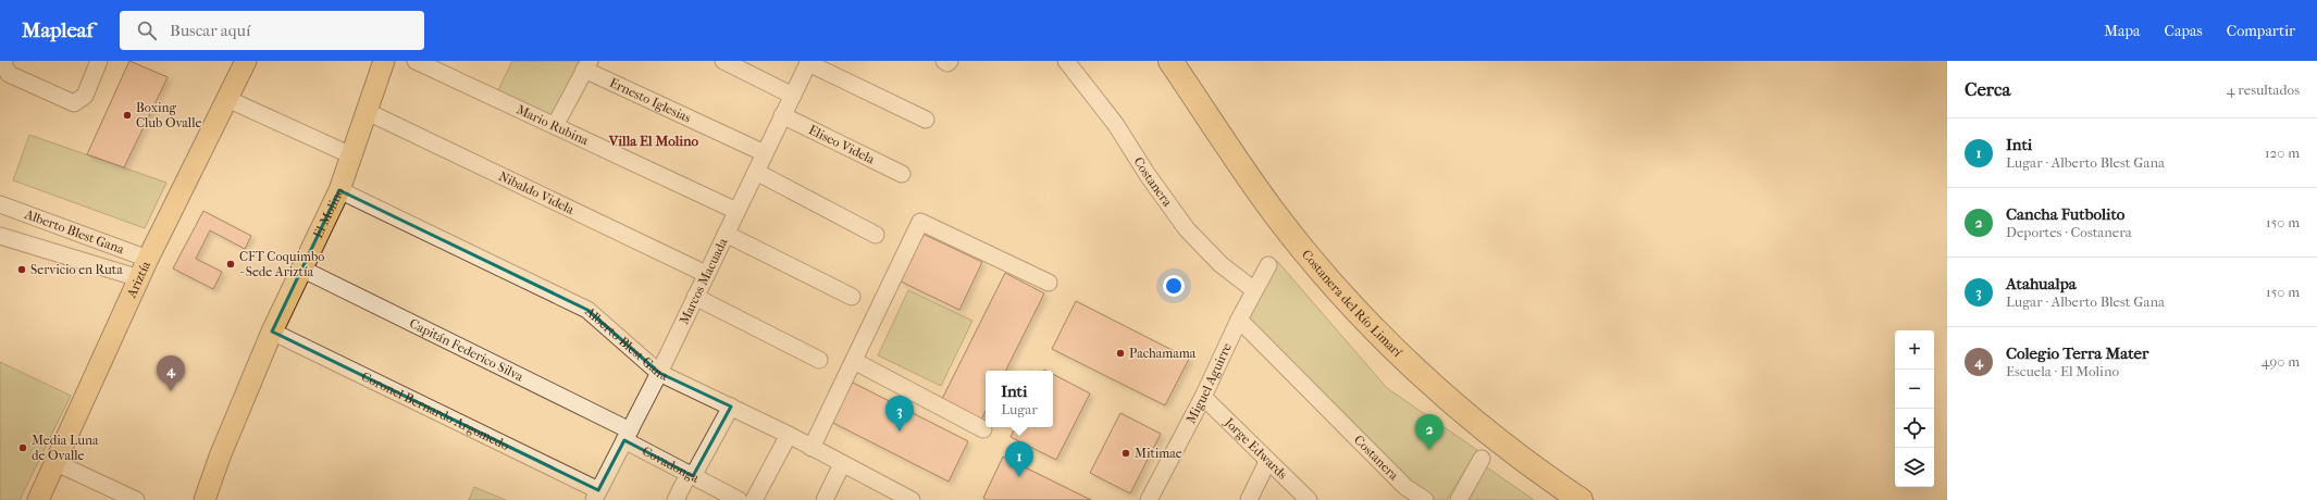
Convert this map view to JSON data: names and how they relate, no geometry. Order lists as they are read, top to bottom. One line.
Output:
{"streets":{"highway":["Costanera del Río Limarí"],"main road":["El Molino","Ariztía"],"street":["Ernesto Iglesias","Mario Rubina","Eliseo Videla","Costanera","Nibaldo Videla","Alberto Blest Gana","Marcos Macuada","Capitán Federico Silva","Miguel Aguirre","Coronel Bernardo Argomedo","Jorge Edwards","Covadonga"]},"crossings":[["Ernesto Iglesias","Marcos Macuada"],["Mario Rubina","Marcos Macuada"],["Eliseo Videla","Marcos Macuada"],["Costanera","Miguel Aguirre"],["Nibaldo Videla","El Molino"],["Nibaldo Videla","Marcos Macuada"],["El Molino","Alberto Blest Gana"],["El Molino","Capitán Federico Silva"],["El Molino","Coronel Bernardo Argomedo"],["Alberto Blest Gana","Ariztía"],["Alberto Blest Gana","Marcos Macuada"],["Marcos Macuada","Capitán Federico Silva"],["Marcos Macuada","Coronel Bernardo Argomedo"],["Marcos Macuada","Covadonga"],["Capitán Federico Silva","Covadonga"],["Miguel Aguirre","Jorge Edwards"]],"districts":["Villa El Molino"],"places":["Boxing Club Ovalle","CFT Coquimbo - Sede Ariztía","Servicio en Ruta","Pachamama","Media Luna de Ovalle","Mitimae"],"page":{"header":"Mapleaf","search":"Buscar aquí","nav":["Mapa","Capas","Compartir"],"heading":["Cerca","4 resultados"],"list":[{"mark":"1","name":"Inti","note":"Lugar · Alberto Blest Gana","value":"120 m"},{"mark":"2","name":"Cancha Futbolito","note":"Deportes · Costanera","value":"150 m"},{"mark":"3","name":"Atahualpa","note":"Lugar · Alberto Blest Gana","value":"150 m"},{"mark":"4","name":"Colegio Terra Mater","note":"Escuela · El Molino","value":"490 m"}],"map_buttons":["+","−"],"pins":["4","3","2","1"],"popup":["Inti","Lugar"]}}
